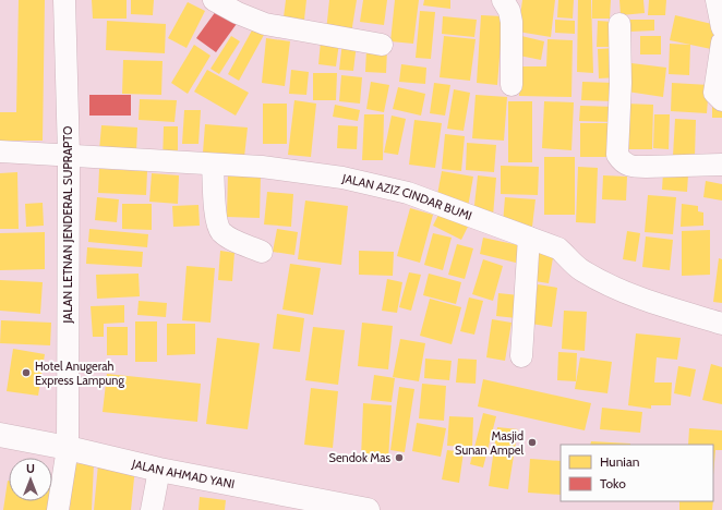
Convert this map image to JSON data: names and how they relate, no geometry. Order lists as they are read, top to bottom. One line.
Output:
{"streets":{"main road":["JALAN AHMAD YANI"],"street":["JALAN AZIZ CINDAR BUMI","JALAN LETNAN JENDERAL SUPRAPTO"]},"crossings":[["JALAN AZIZ CINDAR BUMI","JALAN LETNAN JENDERAL SUPRAPTO"],["JALAN LETNAN JENDERAL SUPRAPTO","JALAN AHMAD YANI"]],"places":["Hotel Anugerah Express Lampung","Masjid Sunan Ampel","Sendok Mas"],"legend":["Hunian","Toko"],"north":"top"}
